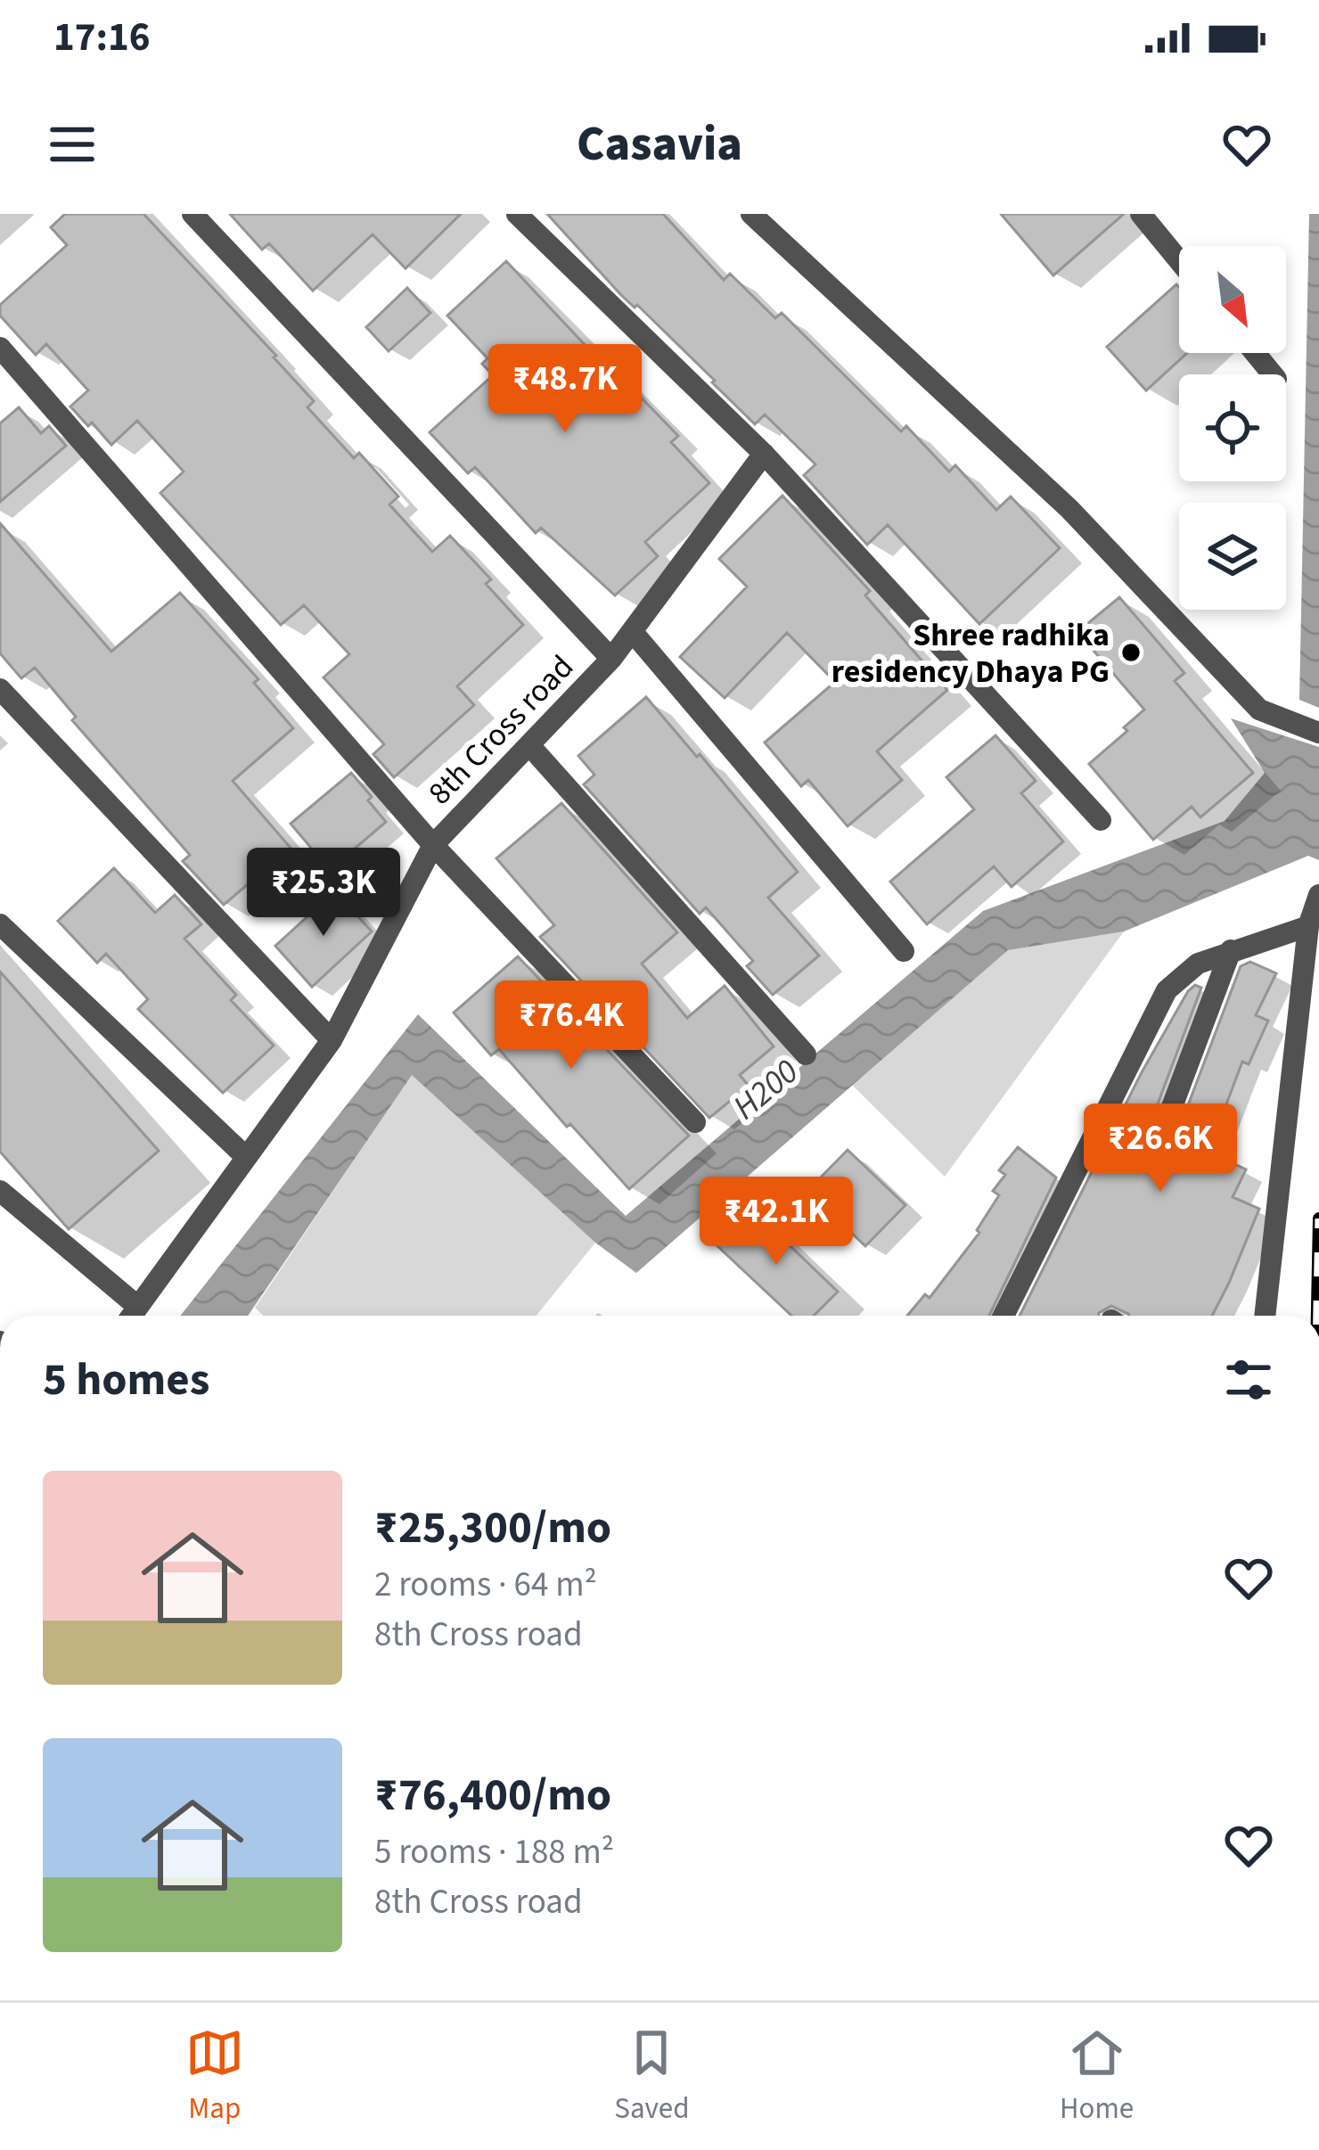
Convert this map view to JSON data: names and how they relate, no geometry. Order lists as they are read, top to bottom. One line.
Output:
{"streets":{"street":["8th Cross road"]},"water":["H200"],"places":["Shree radhika residency Dhaya PG"],"north":"bottom right","page":{"status":"17:16","header":"Casavia","price":["₹48.7K","₹25.3K","₹76.4K","₹26.6K","₹42.1K"],"heading":"5 homes","list":[{"name":"₹25,300/mo","note":"2 rooms · 64 m² · 8th Cross road"},{"name":"₹76,400/mo","note":"5 rooms · 188 m² · 8th Cross road"}],"tabs":["Map","Saved","Home"]}}
